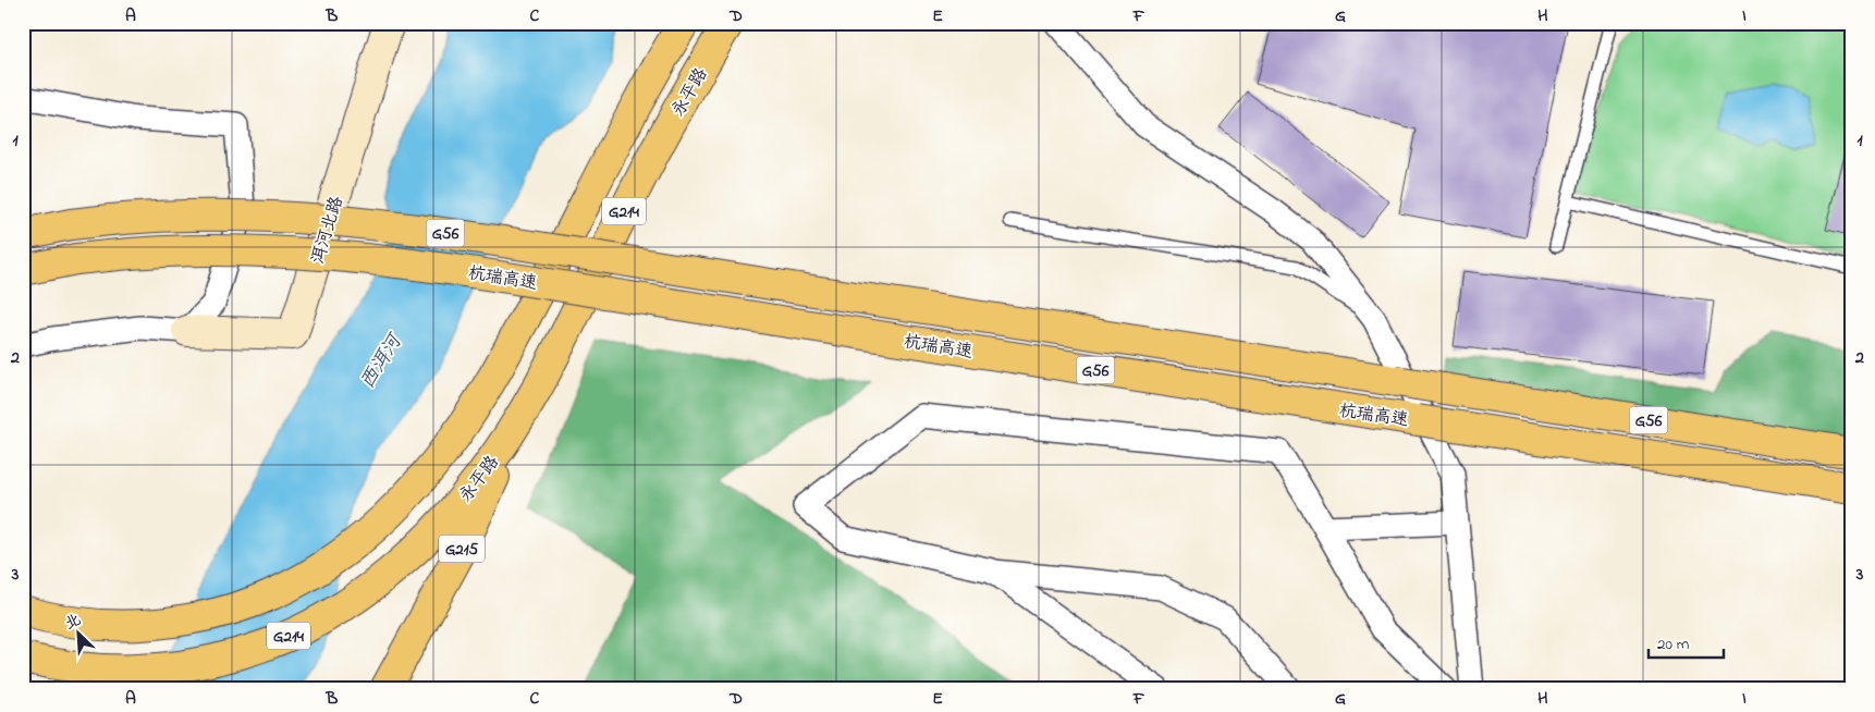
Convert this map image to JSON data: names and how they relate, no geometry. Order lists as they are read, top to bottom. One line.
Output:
{"streets":{"highway":["永平路","G214","G56","杭瑞高速","G215"],"street":["洱河北路"]},"crossings":[["永平路","G215"]],"water":["西洱河"],"scale_bar":"20 m","north":"top left","grid":{"columns":["A","B","C","D","E","F","G","H","I"],"rows":["1","2","3"]}}
